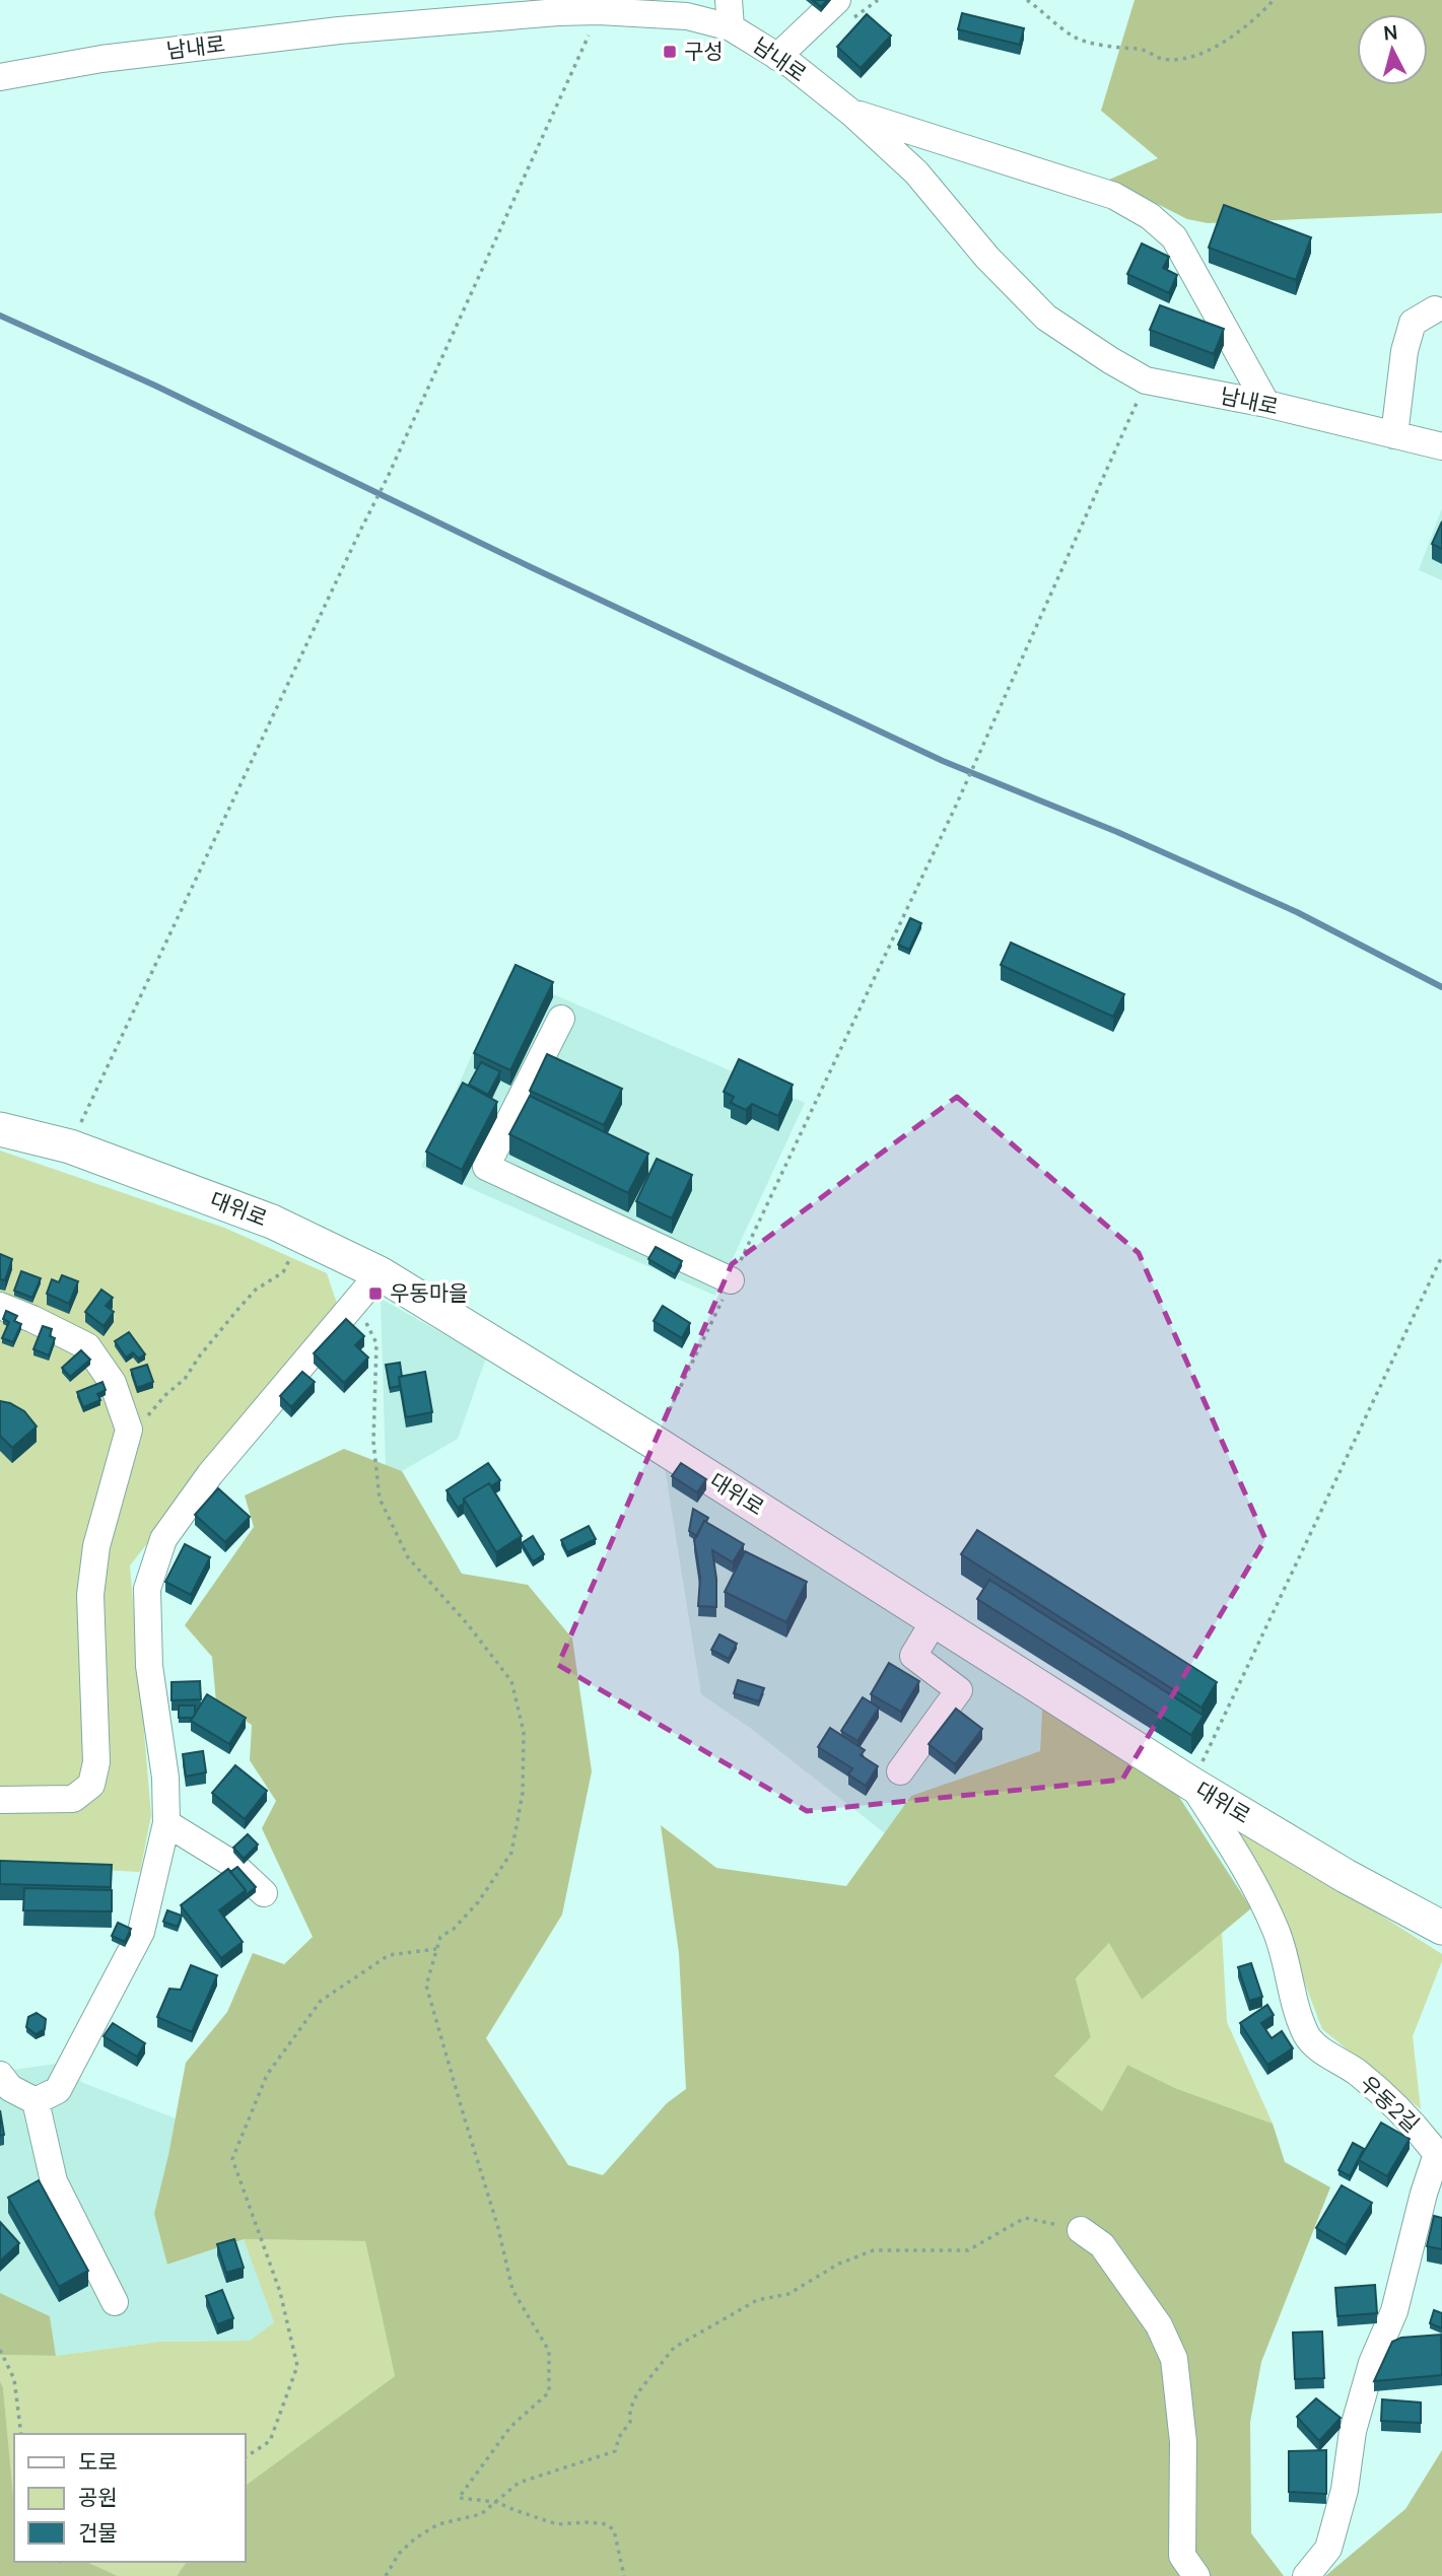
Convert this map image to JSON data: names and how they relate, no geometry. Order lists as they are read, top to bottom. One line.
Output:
{"streets":{"main road":["대위로"],"street":["남내로","우동2길"]},"crossings":[["대위로","우동2길"]],"places":{"transit":["구성","우동마을"]},"legend":["도로","공원","건물"],"north":"top"}
